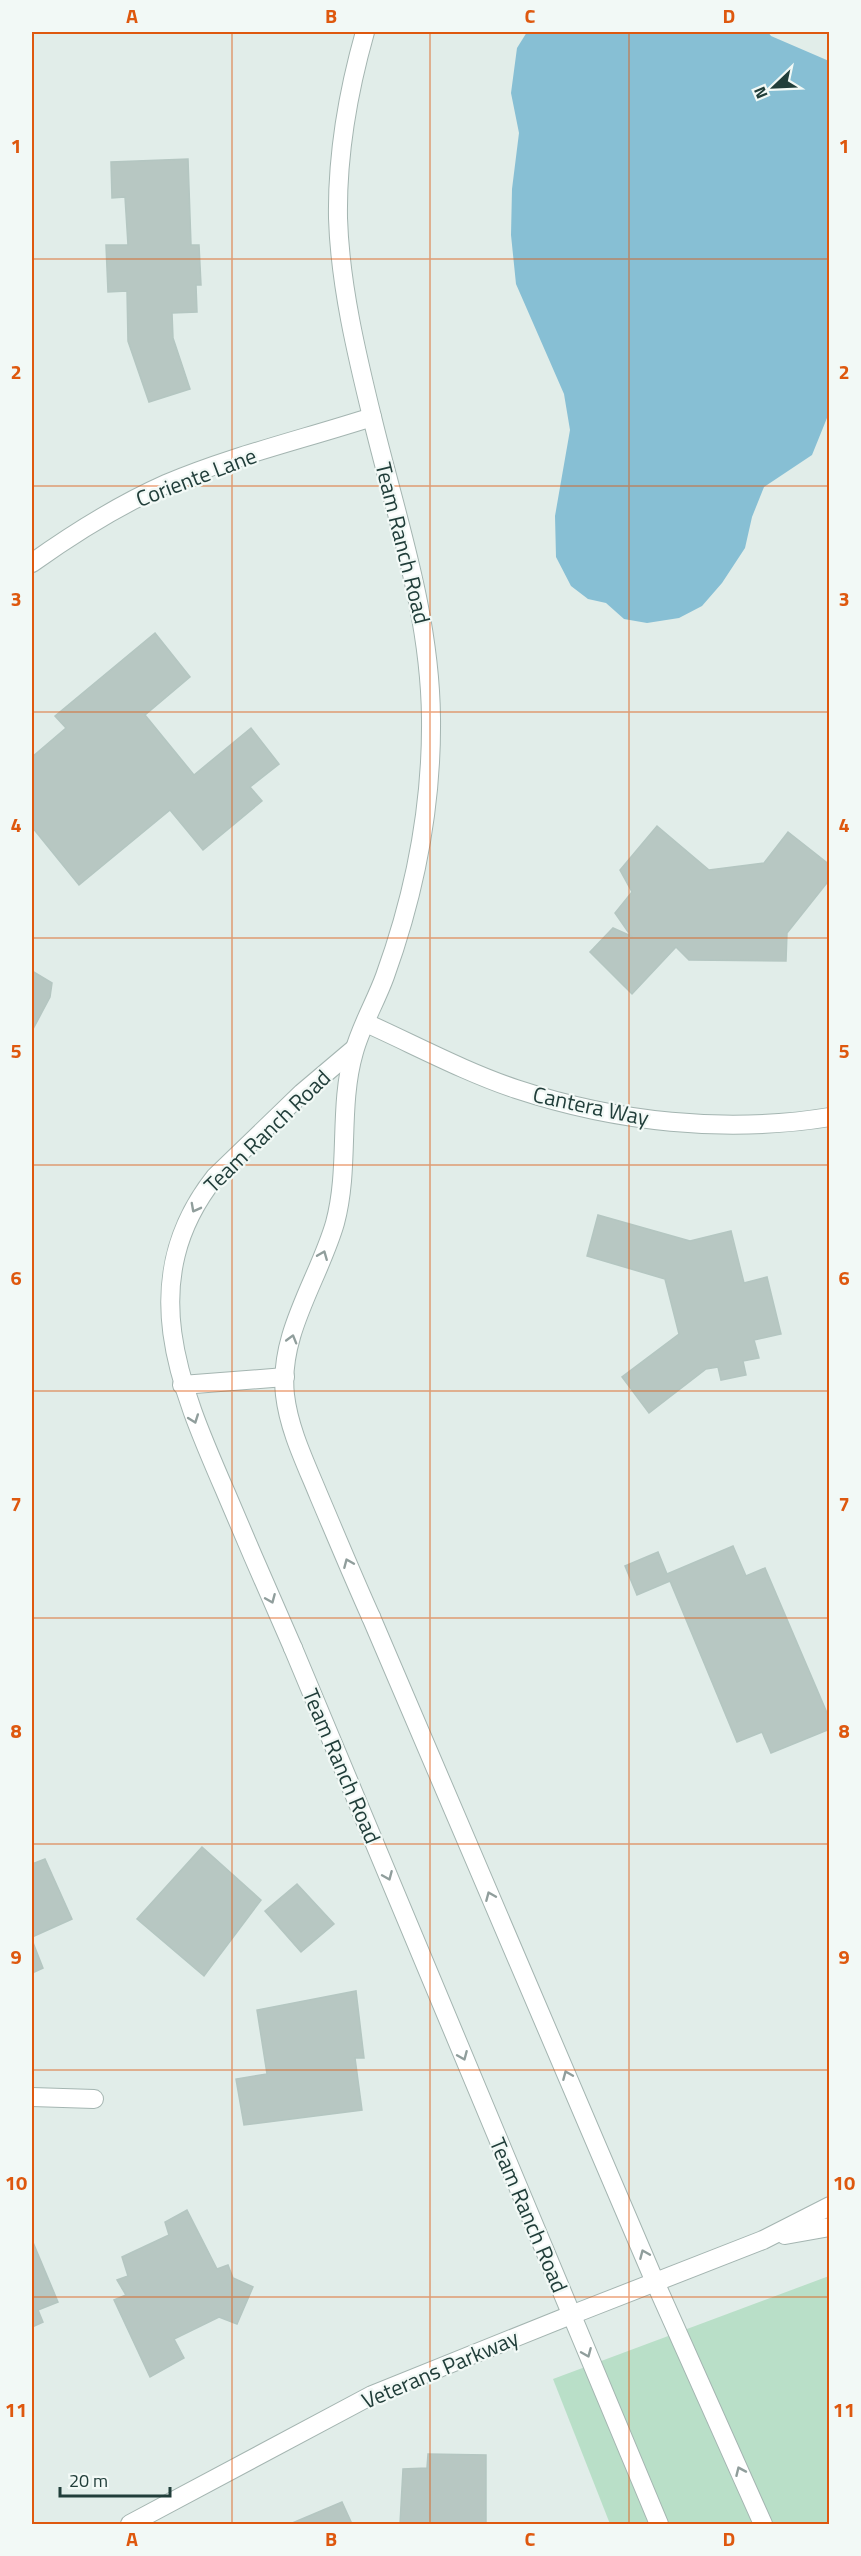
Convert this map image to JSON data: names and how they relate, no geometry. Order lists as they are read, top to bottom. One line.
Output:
{"streets":{"street":["Coriente Lane","Team Ranch Road","Cantera Way","Veterans Parkway"]},"crossings":[["Coriente Lane","Team Ranch Road"],["Team Ranch Road","Cantera Way"],["Team Ranch Road","Veterans Parkway"]],"scale_bar":"20 m","north":"bottom left","grid":{"columns":["A","B","C","D"],"rows":["1","2","3","4","5","6","7","8","9","10","11"]}}
